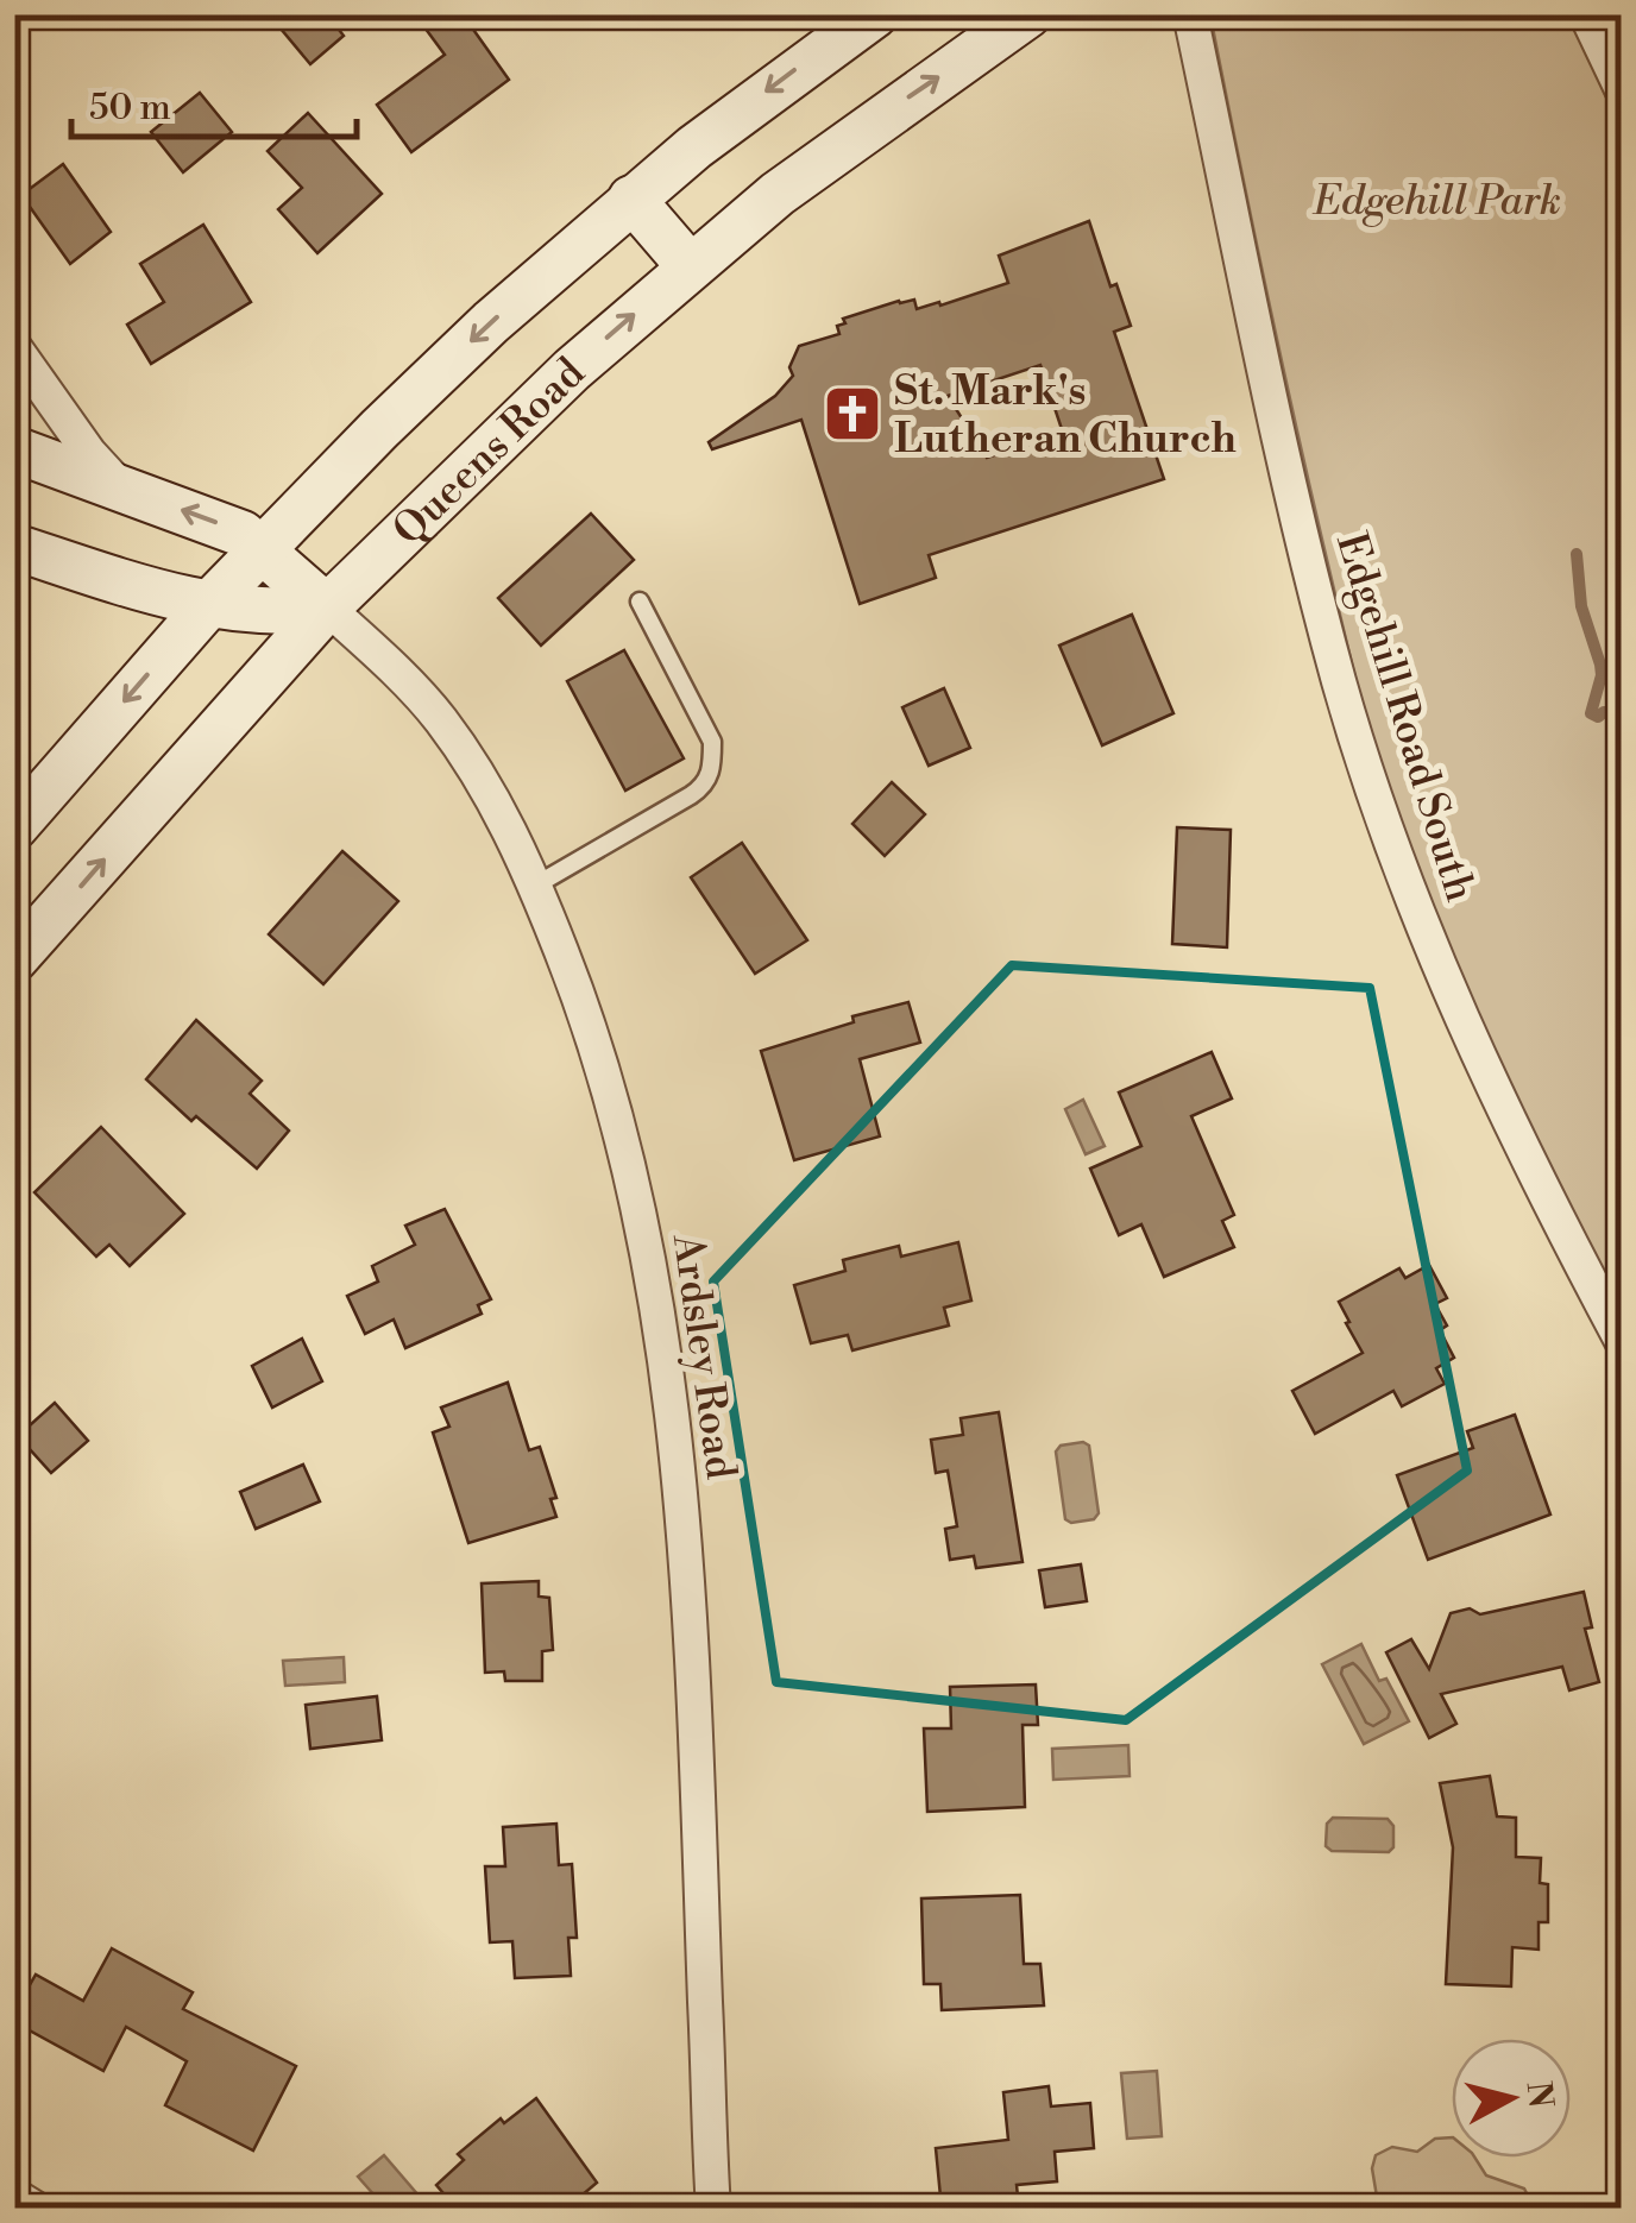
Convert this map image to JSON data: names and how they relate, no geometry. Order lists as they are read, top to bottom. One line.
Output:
{"streets":{"main road":["Queens Road"],"street":["Edgehill Road South","Ardsley Road"]},"crossings":[["Queens Road","Ardsley Road"]],"parks":["Edgehill Park"],"places":{"church":["St. Mark's Lutheran Church"]},"scale_bar":"50 m","north":"right"}
